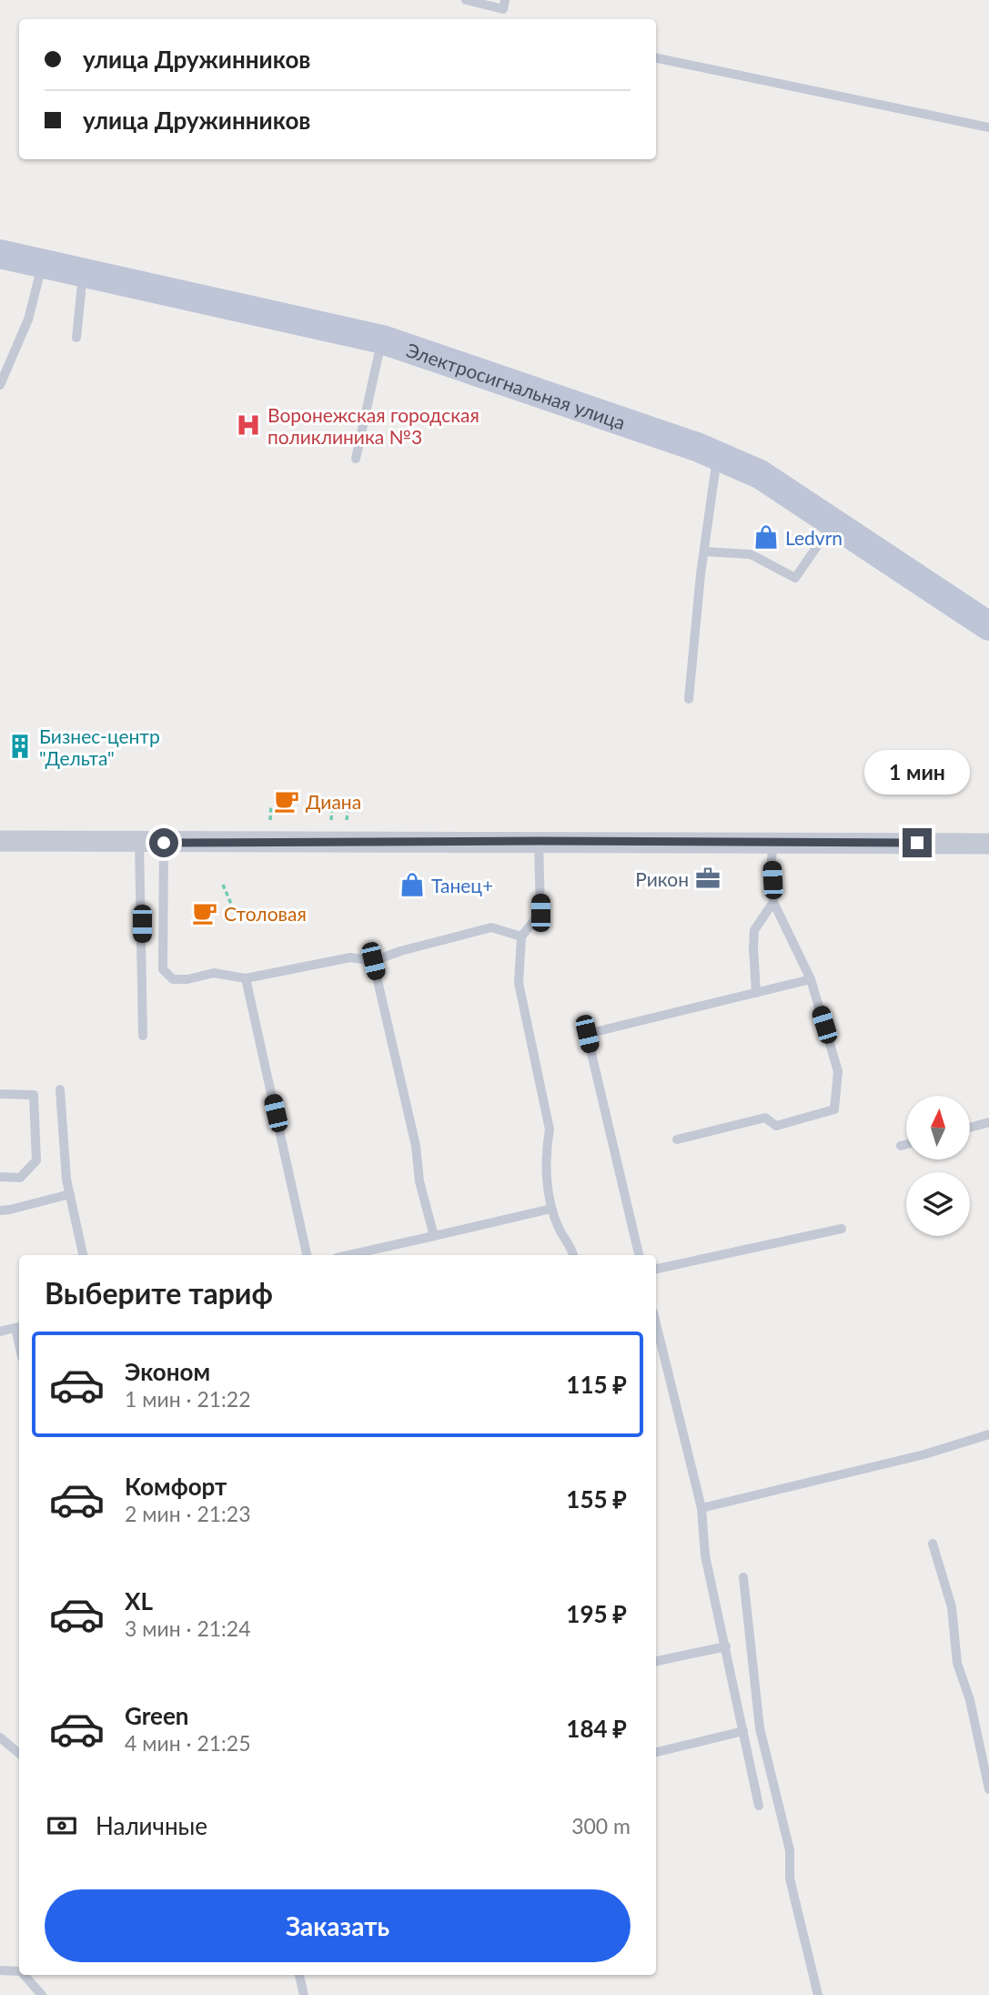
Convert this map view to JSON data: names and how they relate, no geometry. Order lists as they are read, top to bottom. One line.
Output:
{"streets":{"street":["Электросигнальная улица"]},"places":{"hospital":["Воронежская городская поликлиника №3"],"shop":["Ledvrn","Танец+"],"building":["Бизнес-центр \"Дельта\""],"cafe":["Диана","Столовая"],"office":["Рикон"]},"north":"top","page":{"banner":["улица Дружинников","улица Дружинников"],"bubble":"1 мин","heading":"Выберите тариф","list":[{"name":"Эконом","note":"1 мин · 21:22","value":"115 ₽"},{"name":"Комфорт","note":"2 мин · 21:23","value":"155 ₽"},{"name":"XL","note":"3 мин · 21:24","value":"195 ₽"},{"name":"Green","note":"4 мин · 21:25","value":"184 ₽"}],"pay":["Наличные","300 m"],"buttons":"Заказать"}}
